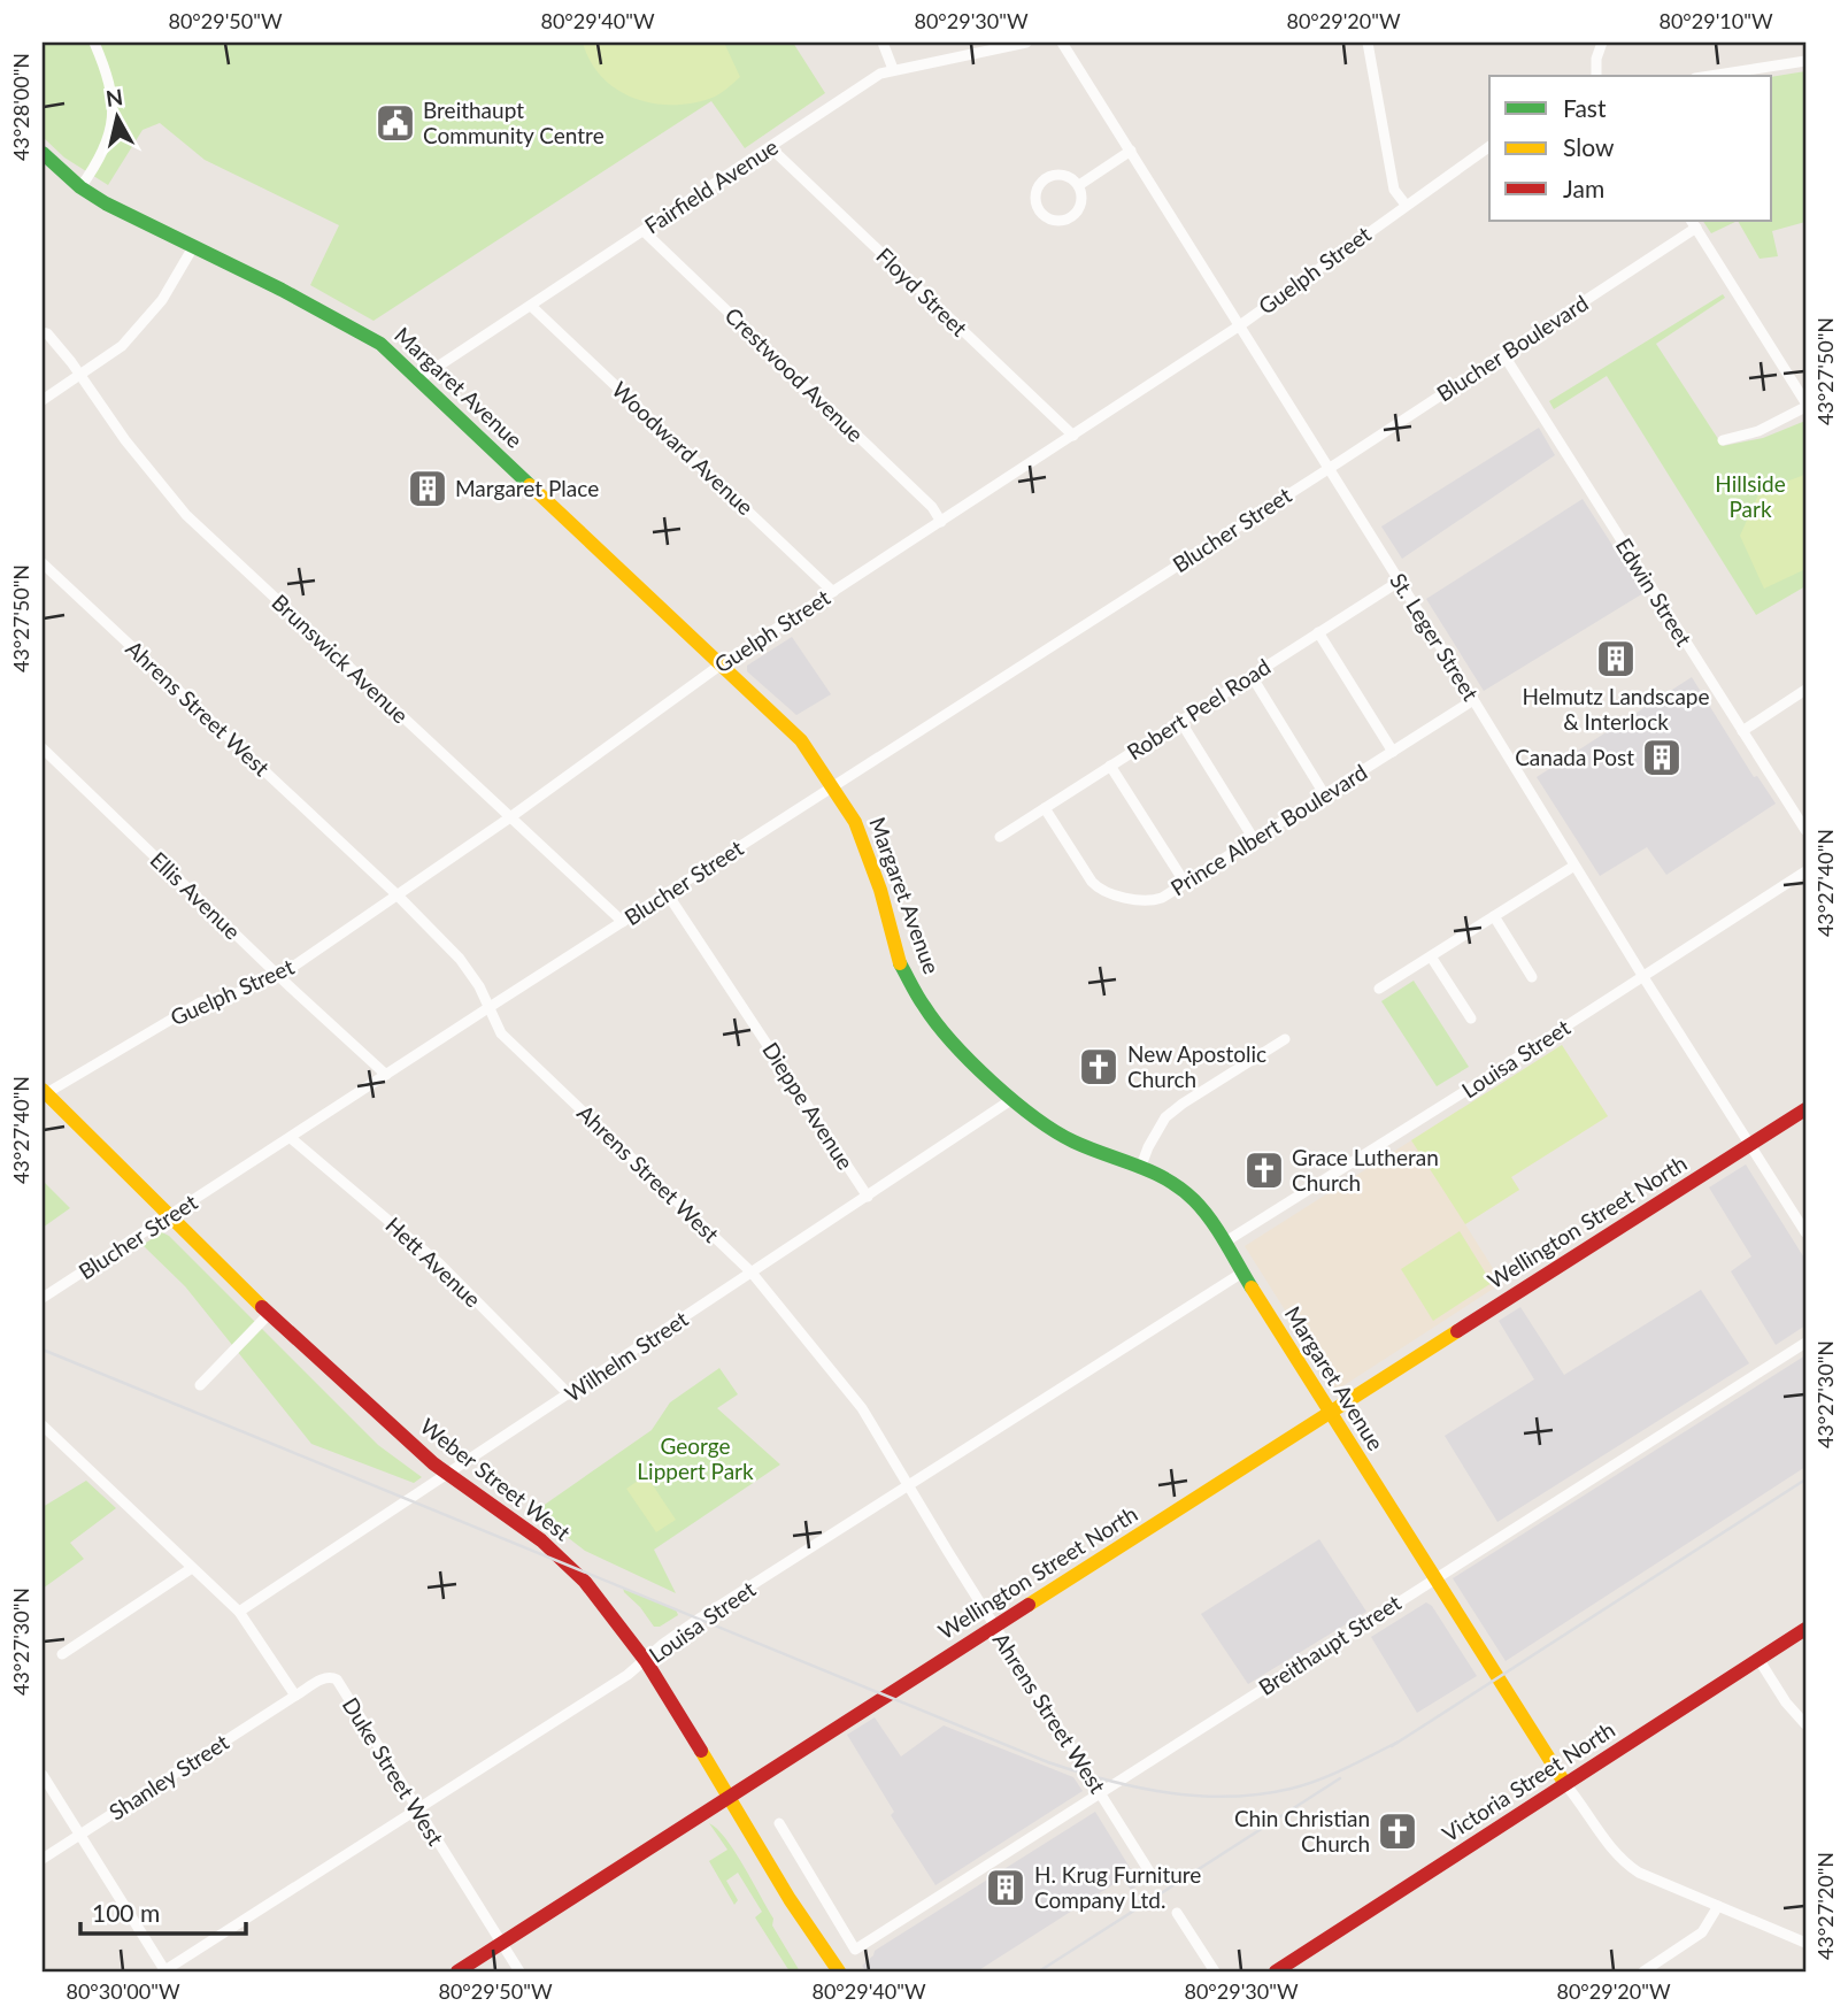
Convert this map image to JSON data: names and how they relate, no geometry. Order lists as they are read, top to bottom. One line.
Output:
{"streets":{"street":["Fairfield Avenue","Guelph Street","Floyd Street","Blucher Boulevard","Crestwood Avenue","Margaret Avenue","Woodward Avenue","Blucher Street","Edwin Street","St. Leger Street","Brunswick Avenue","Ahrens Street West","Robert Peel Road","Prince Albert Boulevard","Ellis Avenue","Louisa Street","Dieppe Avenue","Wellington Street North","Hett Avenue","Wilhelm Street","Weber Street West","Breithaupt Street","Duke Street West","Shanley Street","Victoria Street North"]},"crossings":[["Fairfield Avenue","Floyd Street"],["Fairfield Avenue","Crestwood Avenue"],["Fairfield Avenue","Margaret Avenue"],["Fairfield Avenue","Woodward Avenue"],["Guelph Street","Floyd Street"],["Guelph Street","Crestwood Avenue"],["Guelph Street","Margaret Avenue"],["Guelph Street","Woodward Avenue"],["Guelph Street","St. Leger Street"],["Guelph Street","Brunswick Avenue"],["Guelph Street","Ahrens Street West"],["Guelph Street","Ellis Avenue"],["Guelph Street","Weber Street West"],["Blucher Boulevard","Blucher Street"],["Blucher Boulevard","Edwin Street"],["Blucher Boulevard","St. Leger Street"],["Margaret Avenue","Blucher Street"],["Margaret Avenue","Louisa Street"],["Margaret Avenue","Wellington Street North"],["Margaret Avenue","Wilhelm Street"],["Margaret Avenue","Breithaupt Street"],["Margaret Avenue","Victoria Street North"],["Blucher Street","St. Leger Street"],["Blucher Street","Brunswick Avenue"],["Blucher Street","Ahrens Street West"],["Blucher Street","Ellis Avenue"],["Blucher Street","Dieppe Avenue"],["Blucher Street","Hett Avenue"],["Blucher Street","Weber Street West"],["St. Leger Street","Robert Peel Road"],["St. Leger Street","Prince Albert Boulevard"],["St. Leger Street","Louisa Street"],["St. Leger Street","Wellington Street North"],["Ahrens Street West","Louisa Street"],["Ahrens Street West","Wellington Street North"],["Ahrens Street West","Wilhelm Street"],["Ahrens Street West","Breithaupt Street"],["Robert Peel Road","Prince Albert Boulevard"],["Louisa Street","Weber Street West"],["Louisa Street","Duke Street West"],["Dieppe Avenue","Wilhelm Street"],["Wellington Street North","Weber Street West"],["Wellington Street North","Duke Street West"],["Hett Avenue","Wilhelm Street"],["Wilhelm Street","Weber Street West"],["Duke Street West","Shanley Street"]],"parks":["Hillside Park","George Lippert Park"],"places":{"public building":["Breithaupt Community Centre"],"building":["Margaret Place","Helmutz Landscape & Interlock","Canada Post","H. Krug Furniture Company Ltd."],"church":["New Apostolic Church","Grace Lutheran Church","Chin Christian Church"]},"legend":["Fast","Slow","Jam"],"scale_bar":"100 m","north":"top","coordinates":["80°29'50\"W","80°29'40\"W","80°29'30\"W","80°29'20\"W","80°29'10\"W","43°28'00\"N","43°27'50\"N","43°27'40\"N","43°27'30\"N","43°27'20\"N","80°30'00\"W"]}
